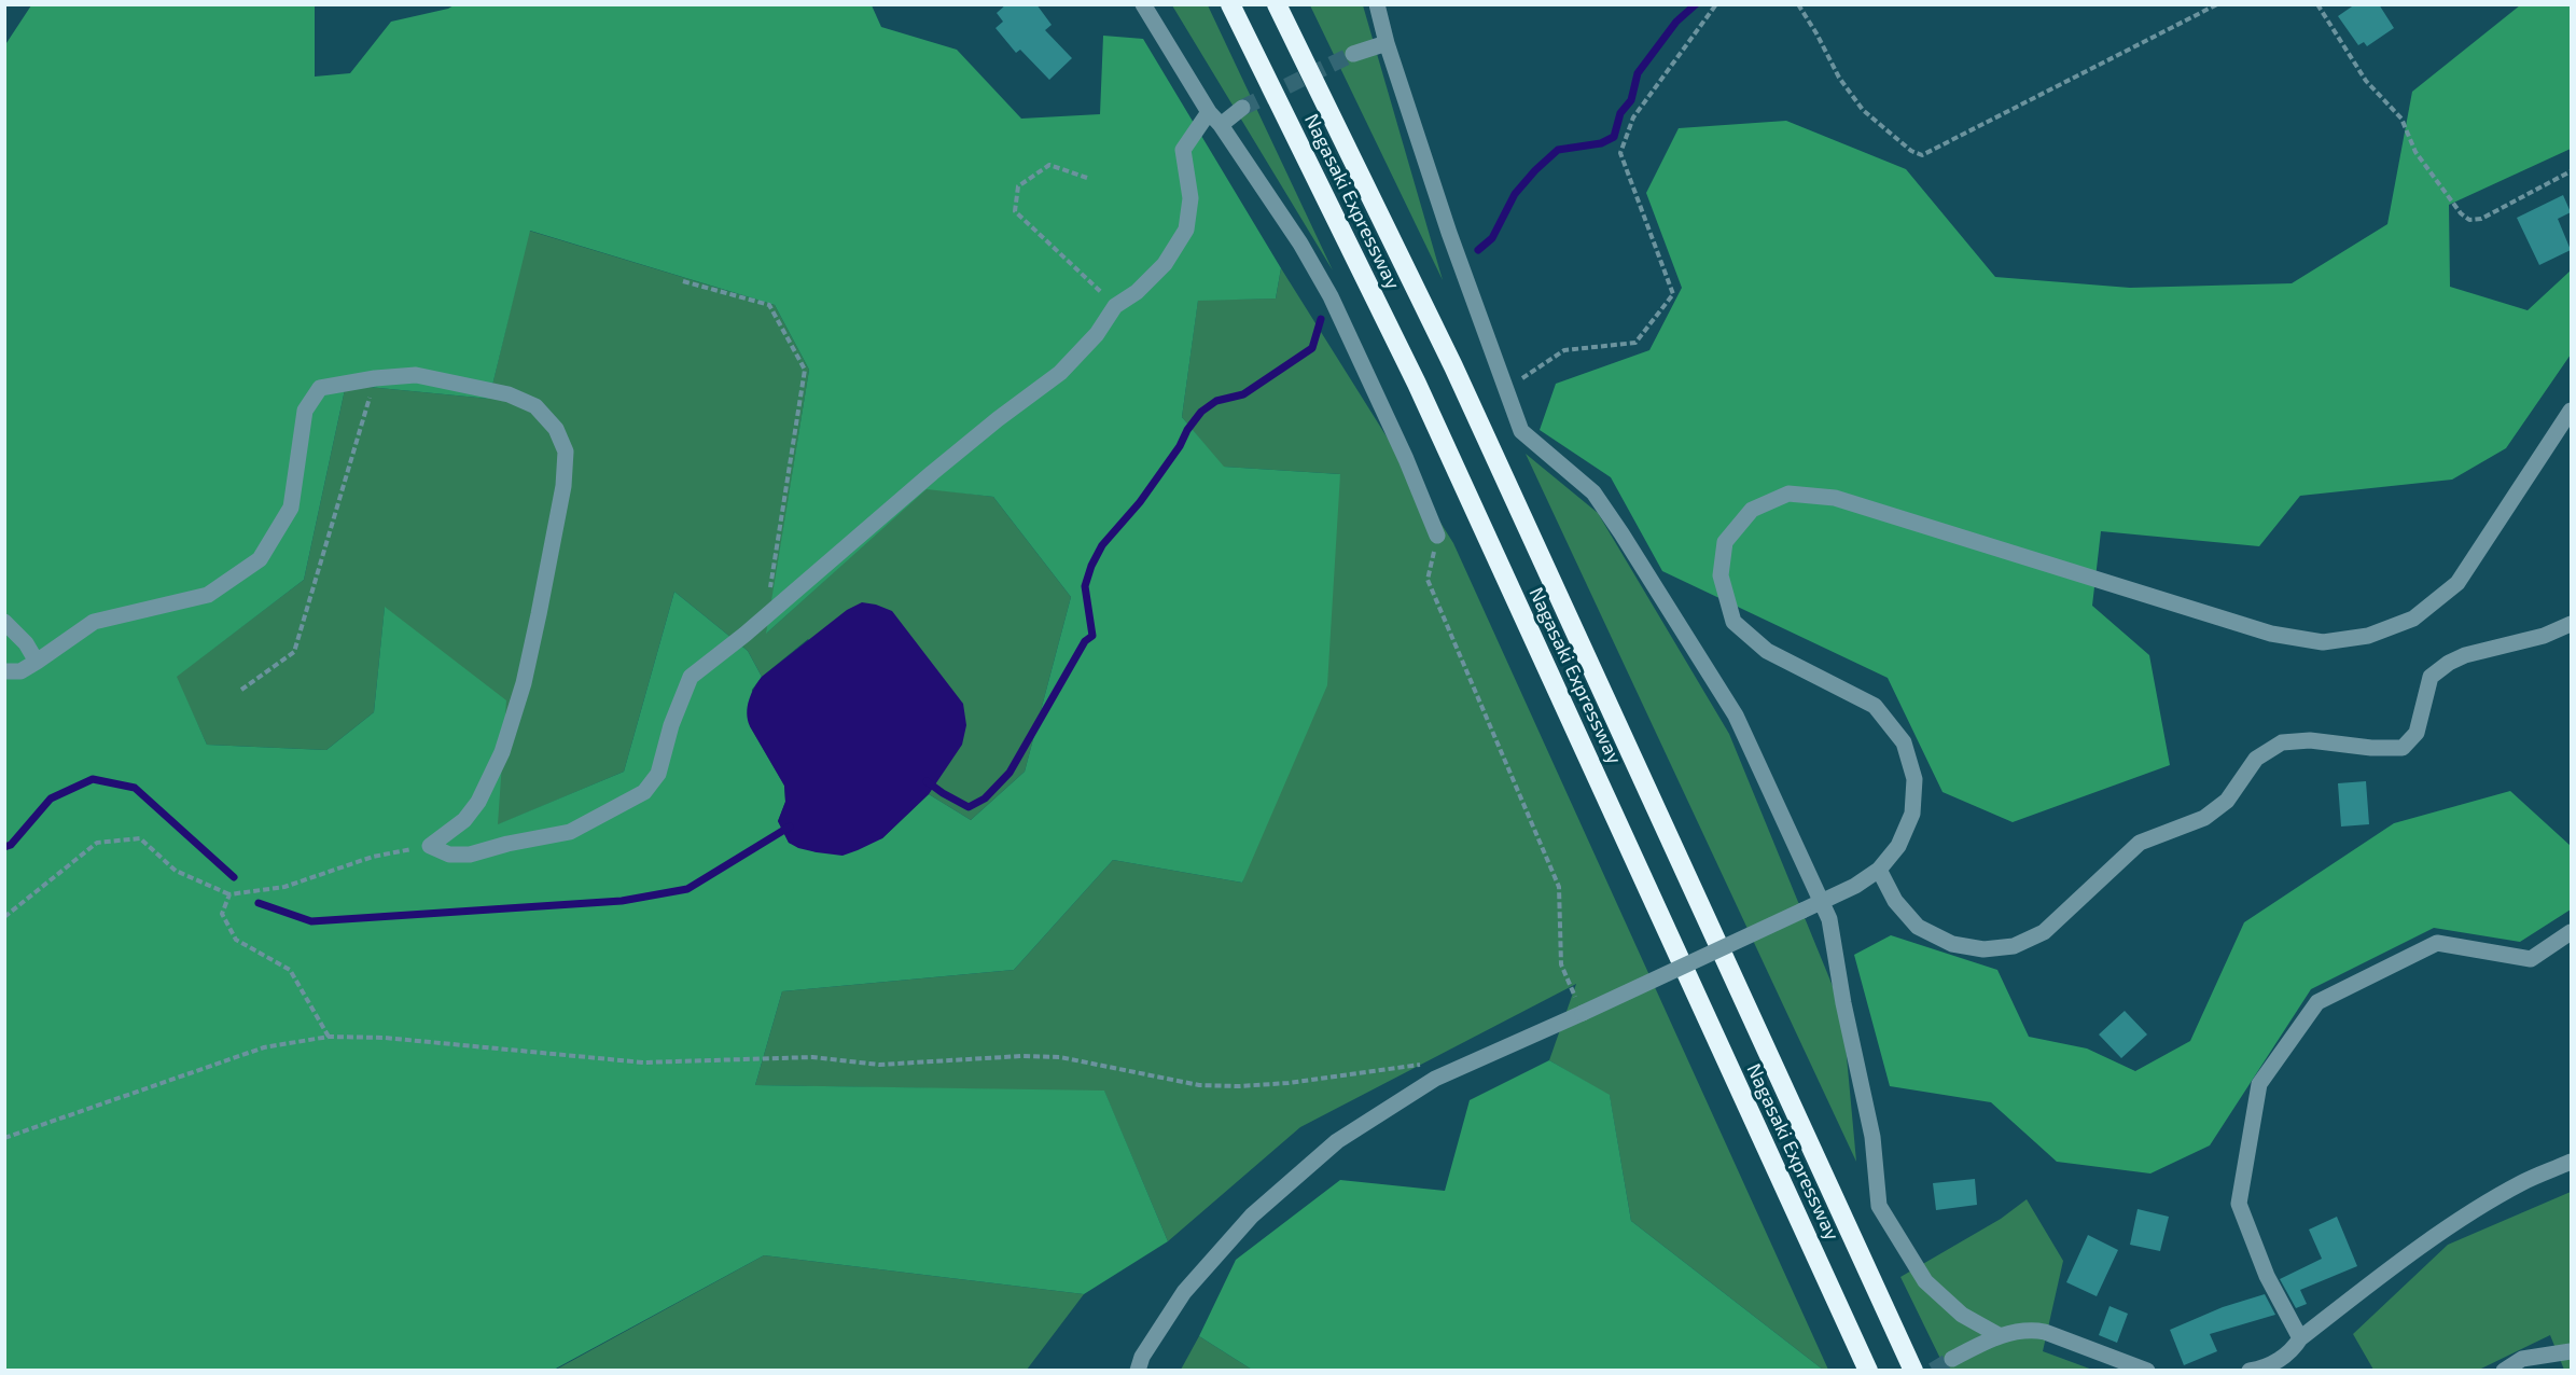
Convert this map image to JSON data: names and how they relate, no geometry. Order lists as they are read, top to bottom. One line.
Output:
{"streets":{"highway":["Nagasaki Expressway"]}}
